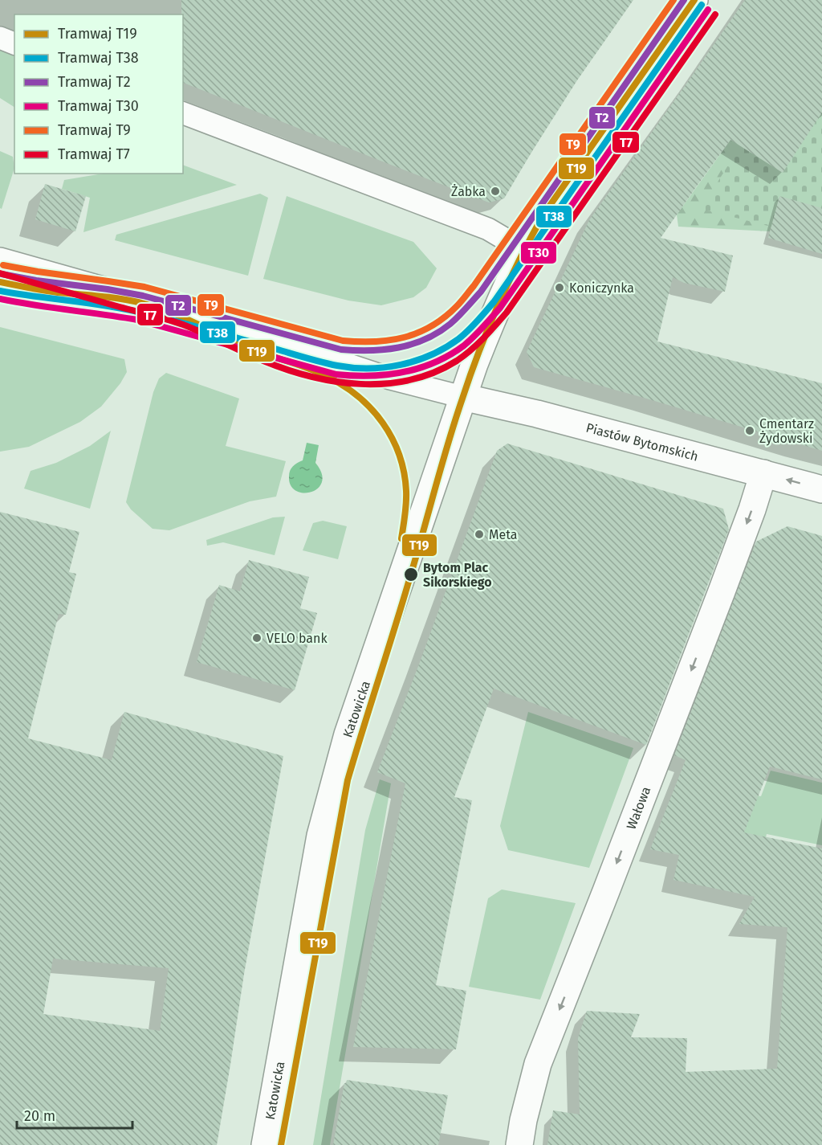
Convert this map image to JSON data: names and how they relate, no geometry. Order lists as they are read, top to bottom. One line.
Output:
{"streets":{"street":["Piastów Bytomskich","Katowicka","Wałowa"]},"crossings":[["Piastów Bytomskich","Katowicka"],["Piastów Bytomskich","Wałowa"]],"one_way":["Wałowa"],"places":["Żabka","Koniczynka","Cmentarz Żydowski","Meta","Bytom Plac Sikorskiego","VELO bank"],"lines":["tram line T19","tram line T2","tram line T9","tram line T38","tram line T30","tram line T7"],"legend":["Tramwaj T19","Tramwaj T38","Tramwaj T2","Tramwaj T30","Tramwaj T9","Tramwaj T7"],"scale_bar":"20 m"}
